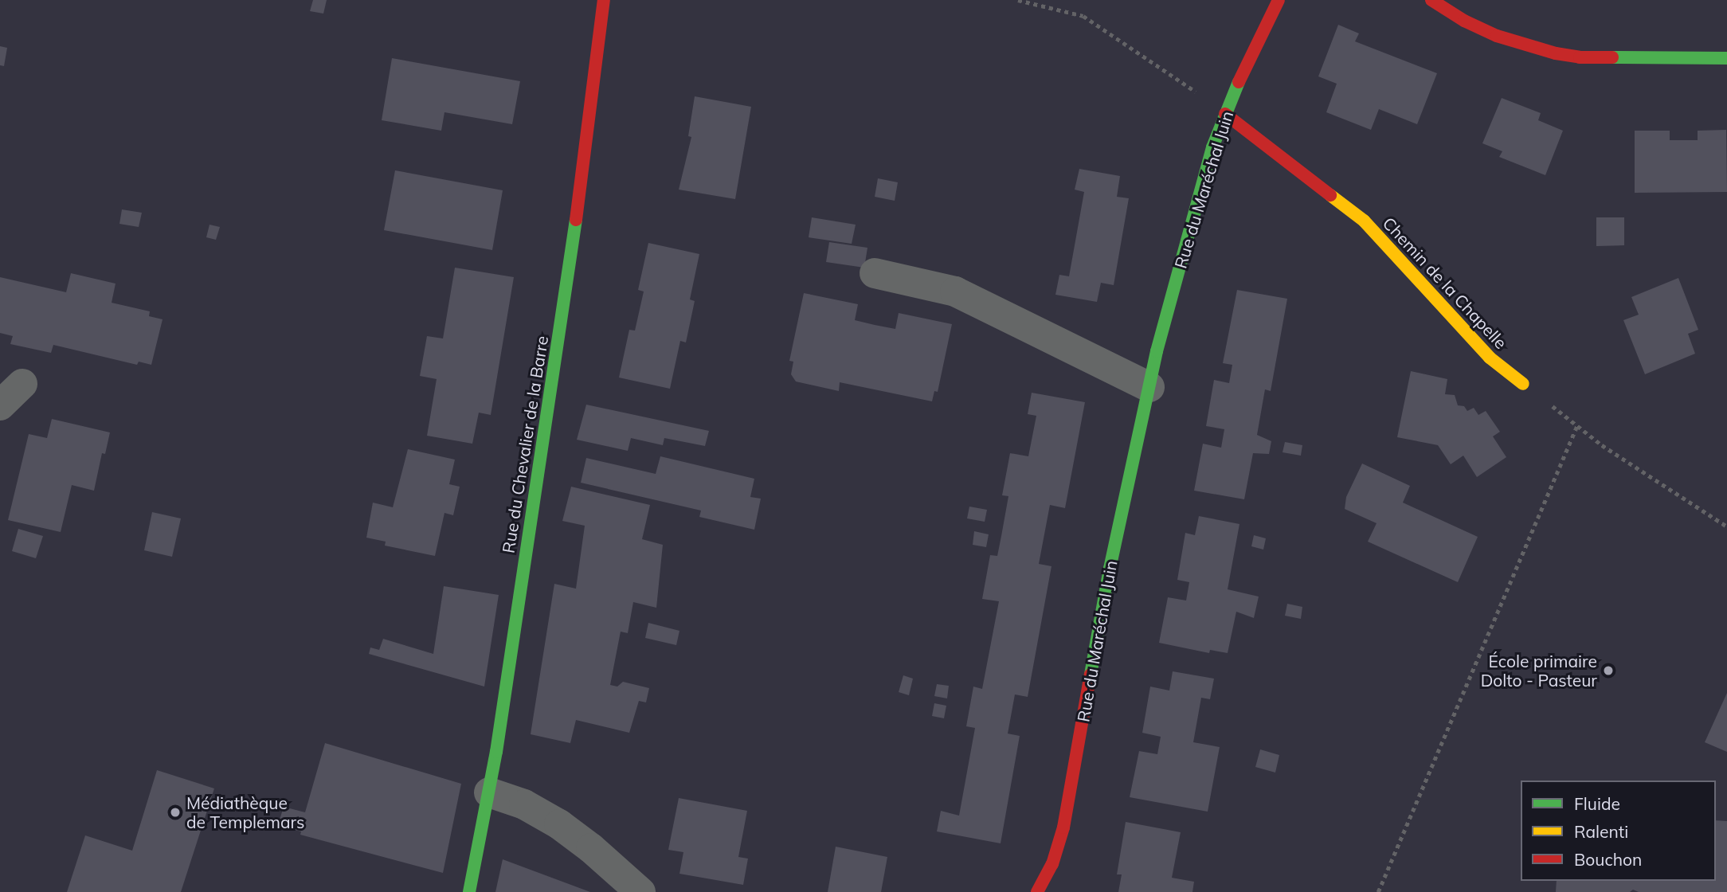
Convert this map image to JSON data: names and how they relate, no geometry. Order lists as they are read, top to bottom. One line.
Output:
{"streets":{"street":["Rue du Maréchal Juin","Chemin de la Chapelle","Rue du Chevalier de la Barre"]},"crossings":[["Rue du Maréchal Juin","Chemin de la Chapelle"]],"places":["École primaire Dolto - Pasteur","Médiathèque de Templemars"],"legend":["Fluide","Ralenti","Bouchon"]}
